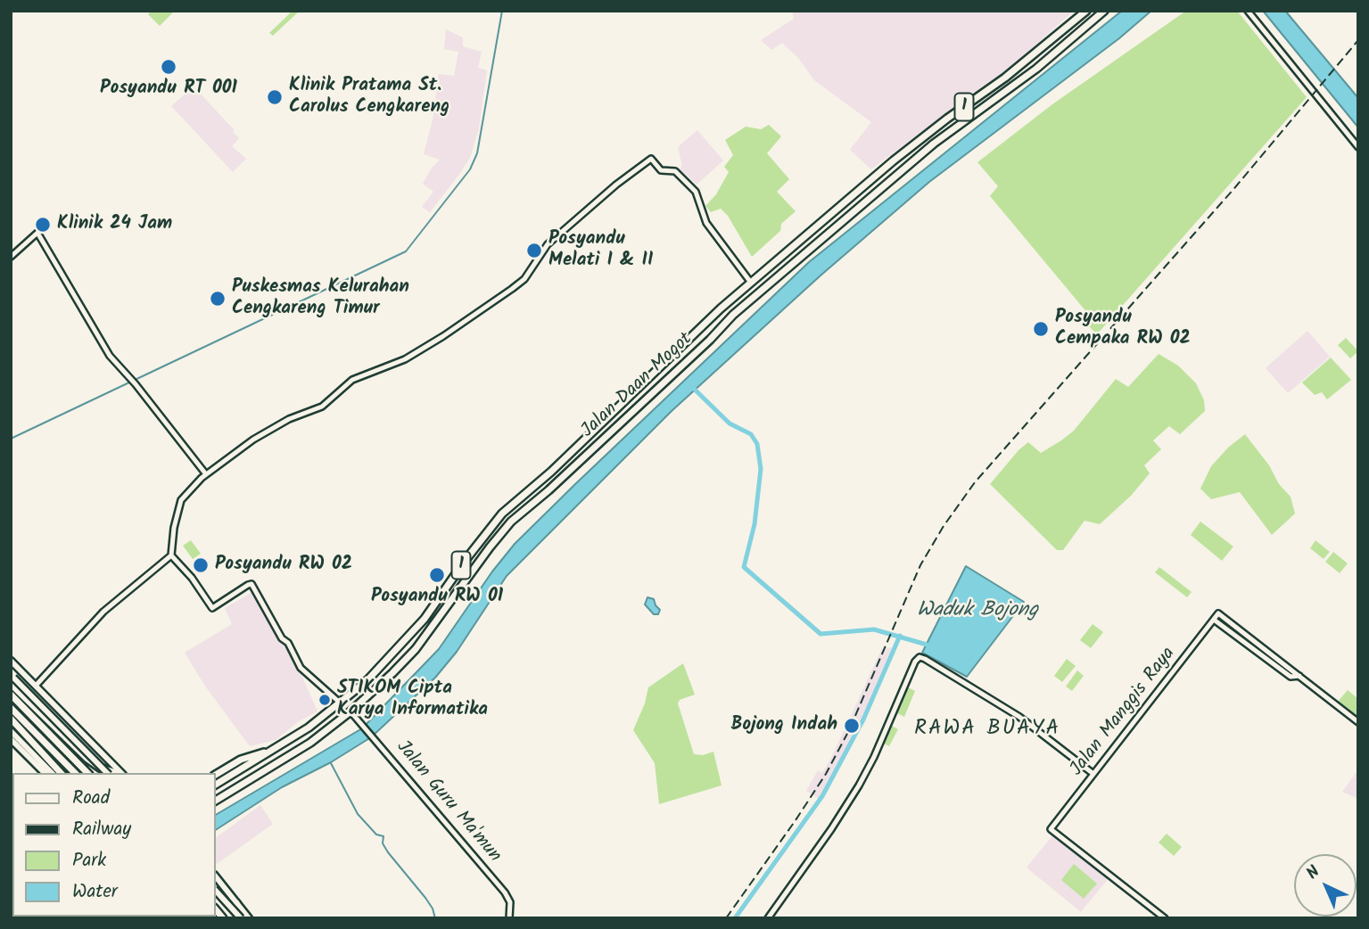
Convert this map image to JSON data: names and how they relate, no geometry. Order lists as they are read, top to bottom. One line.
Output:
{"streets":{"highway":["1","Jalan Daan Mogot"],"street":["Jalan Manggis Raya","Jalan Guru Ma'mun"]},"crossings":[["Jalan Daan Mogot","Jalan Guru Ma'mun"]],"districts":["RAWA BUAYA"],"water":["Waduk Bojong"],"places":["Posyandu RT 001","Klinik Pratama St. Carolus Cengkareng","Klinik 24 Jam","Posyandu Melati I & II","Puskesmas Kelurahan Cengkareng Timur","Posyandu Cempaka RW 02","Posyandu RW 02","Posyandu RW 01","STIKOM Cipta Karya Informatika","Bojong Indah"],"legend":["Road","Railway","Park","Water"],"north":"top left"}
